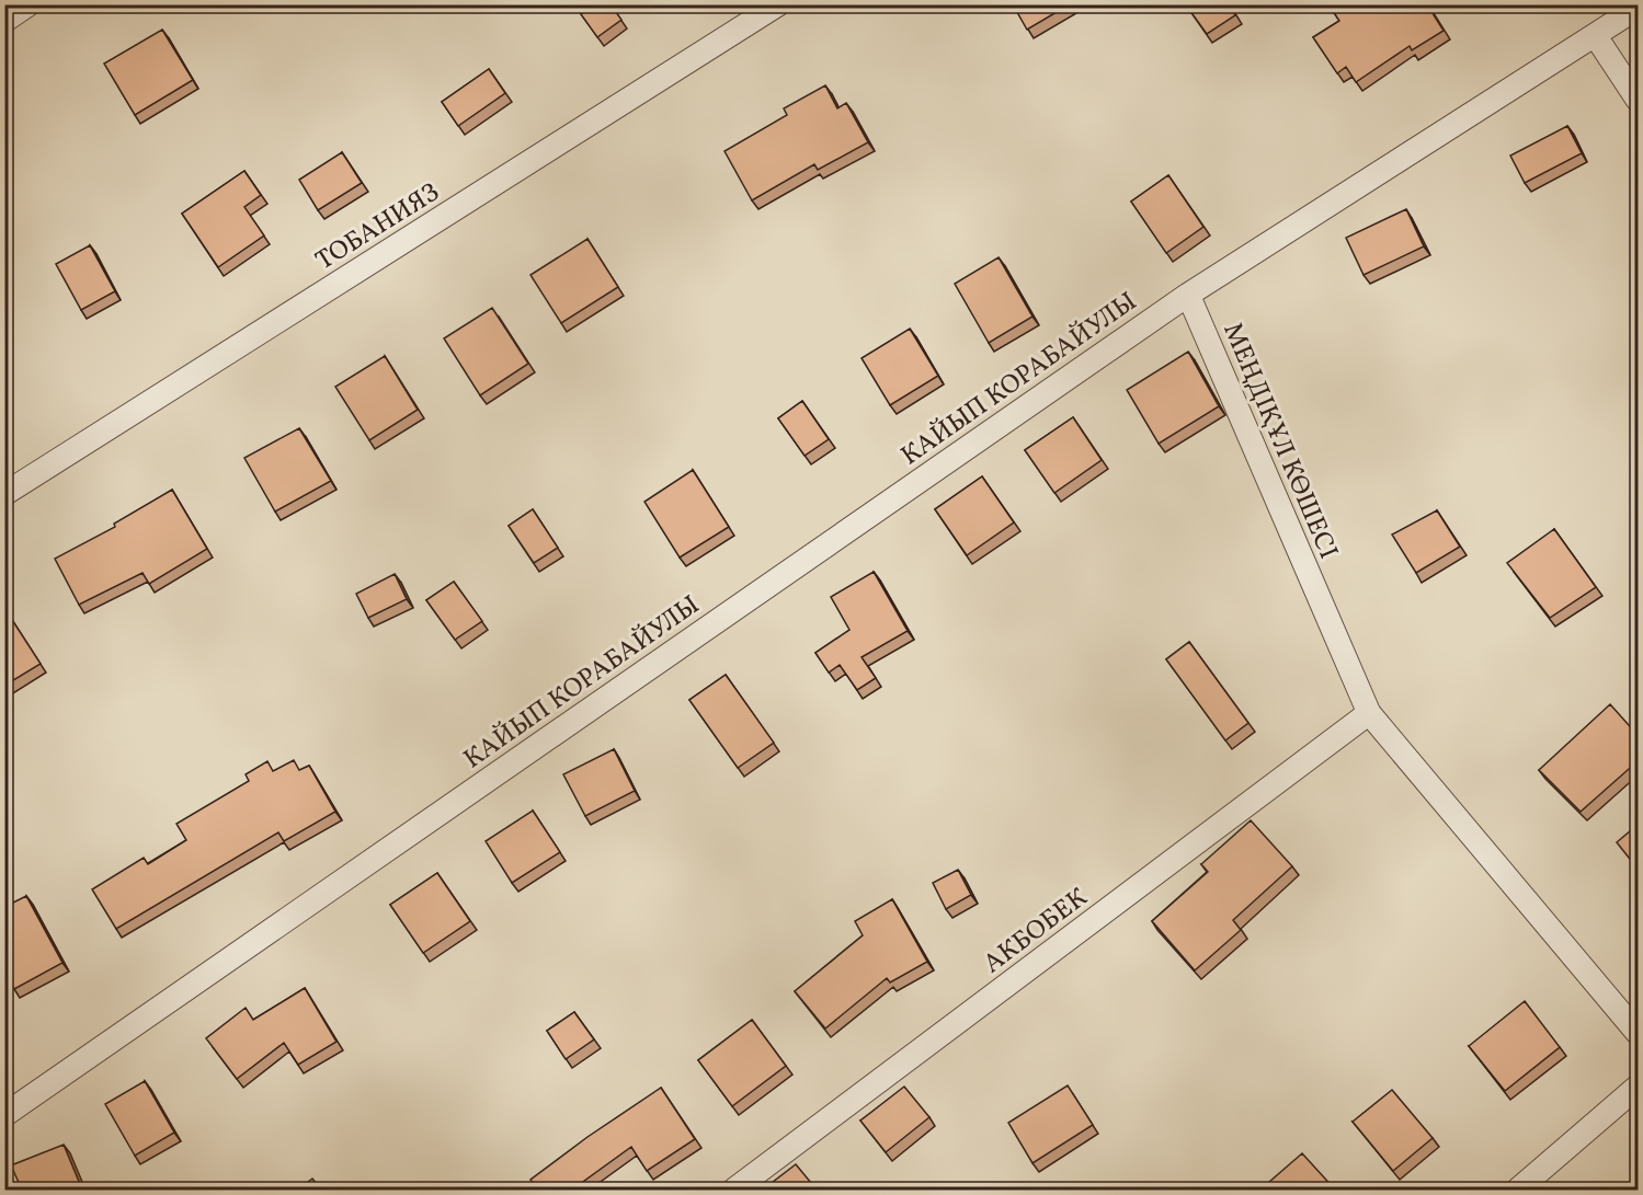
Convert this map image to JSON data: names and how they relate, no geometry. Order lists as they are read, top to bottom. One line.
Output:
{"streets":{"street":["ТОБАНИЯЗ","КАЙЫП КОРАБАЙУЛЫ","МЕҢДІҚҰЛ КӨШЕСІ","АКБОБЕК"]},"crossings":[["КАЙЫП КОРАБАЙУЛЫ","МЕҢДІҚҰЛ КӨШЕСІ"],["МЕҢДІҚҰЛ КӨШЕСІ","АКБОБЕК"]]}
